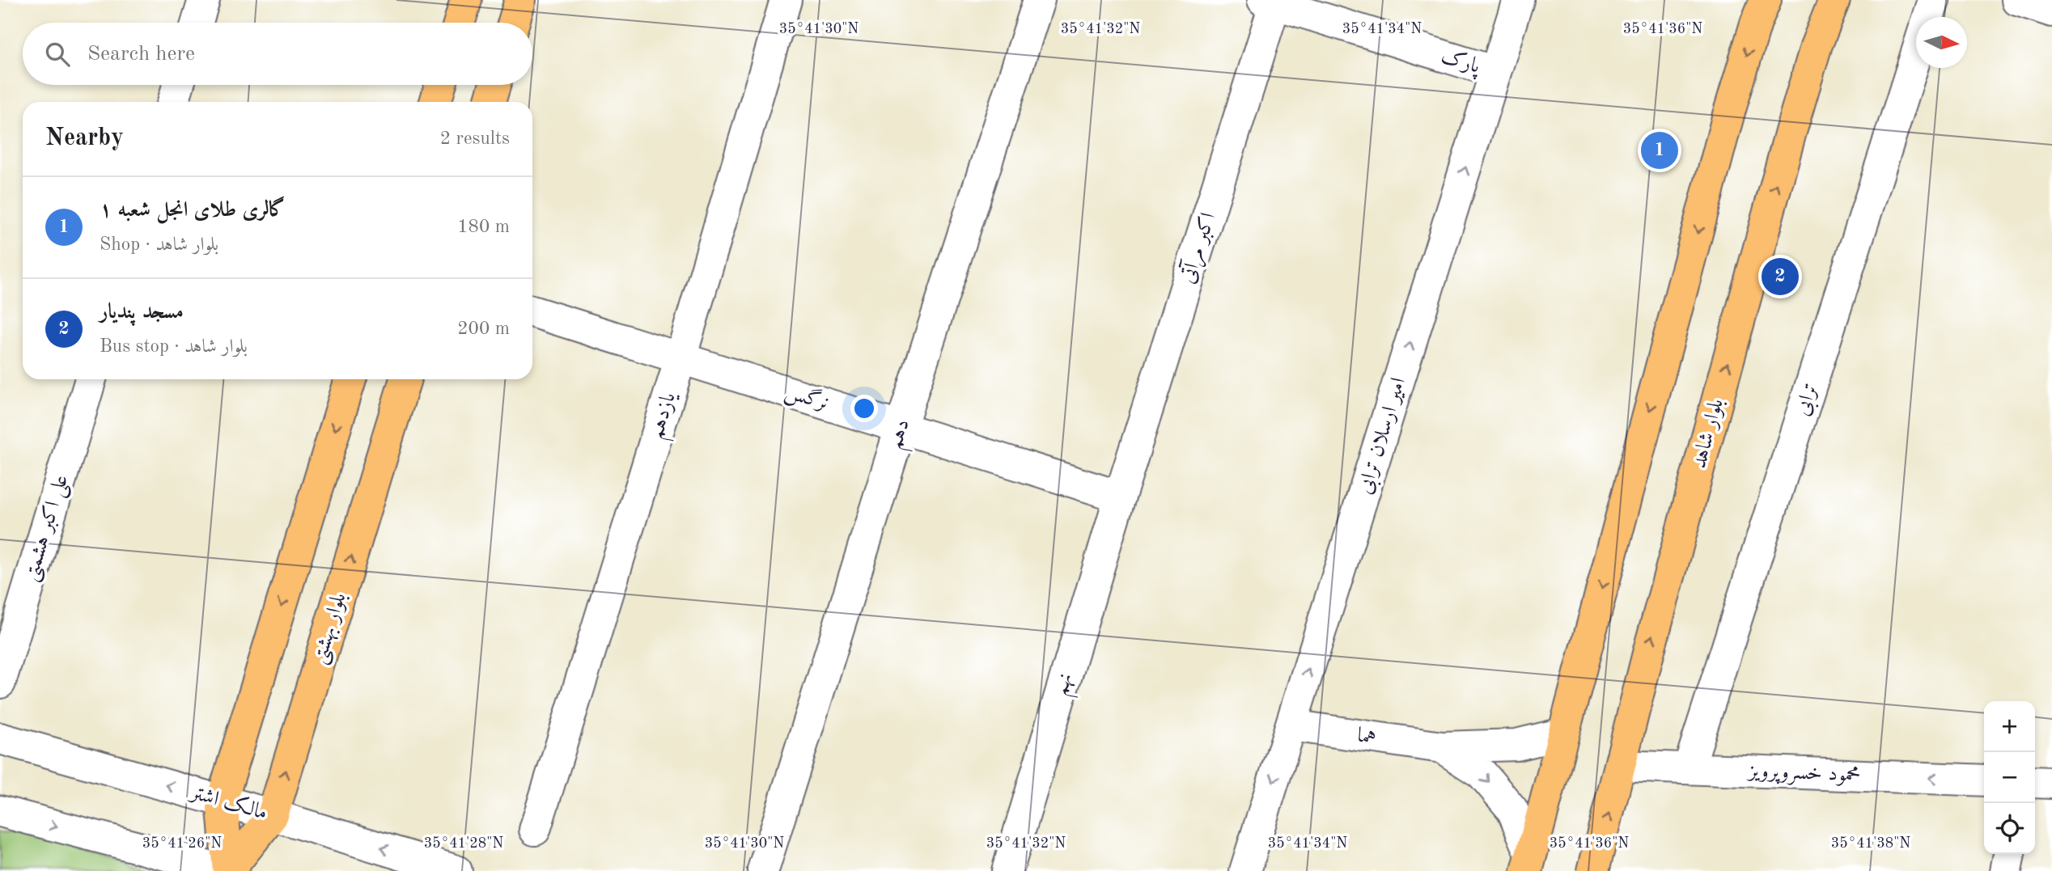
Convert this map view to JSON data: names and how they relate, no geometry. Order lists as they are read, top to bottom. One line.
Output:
{"streets":{"main road":["بلوار شاهد","بلوار بهشتی"],"street":["پارک","اکبر مرآتی","نرگس","ترابی","یازدهم","دهم","امیر ارسلان ترابی","علی اکبر هشمتی","نهم","هما","محمود خسروپرویز","مالک اشتر"]},"crossings":[["پارک","اکبر مرآتی"],["پارک","امیر ارسلان ترابی"],["اکبر مرآتی","نرگس"],["اکبر مرآتی","نهم"],["نرگس","یازدهم"],["نرگس","دهم"],["نرگس","نهم"],["ترابی","محمود خسروپرویز"],["بلوار شاهد","محمود خسروپرویز"],["امیر ارسلان ترابی","هما"],["بلوار بهشتی","مالک اشتر"]],"one_way":["محمود خسروپرویز"],"north":"right","page":{"search":"Search here","heading":["Nearby","2 results"],"pins":["1","2"],"list":[{"mark":"1","name":"گالری طلای انجل شعبه ۱","note":"Shop · بلوار شاهد","value":"180 m"},{"mark":"2","name":"مسجد پندیار","note":"Bus stop · بلوار شاهد","value":"200 m"}],"map_buttons":["+","−"]},"coordinates":["35°41'30\"N","35°41'32\"N","35°41'34\"N","35°41'36\"N","35°41'26\"N","35°41'28\"N","35°41'38\"N"]}
